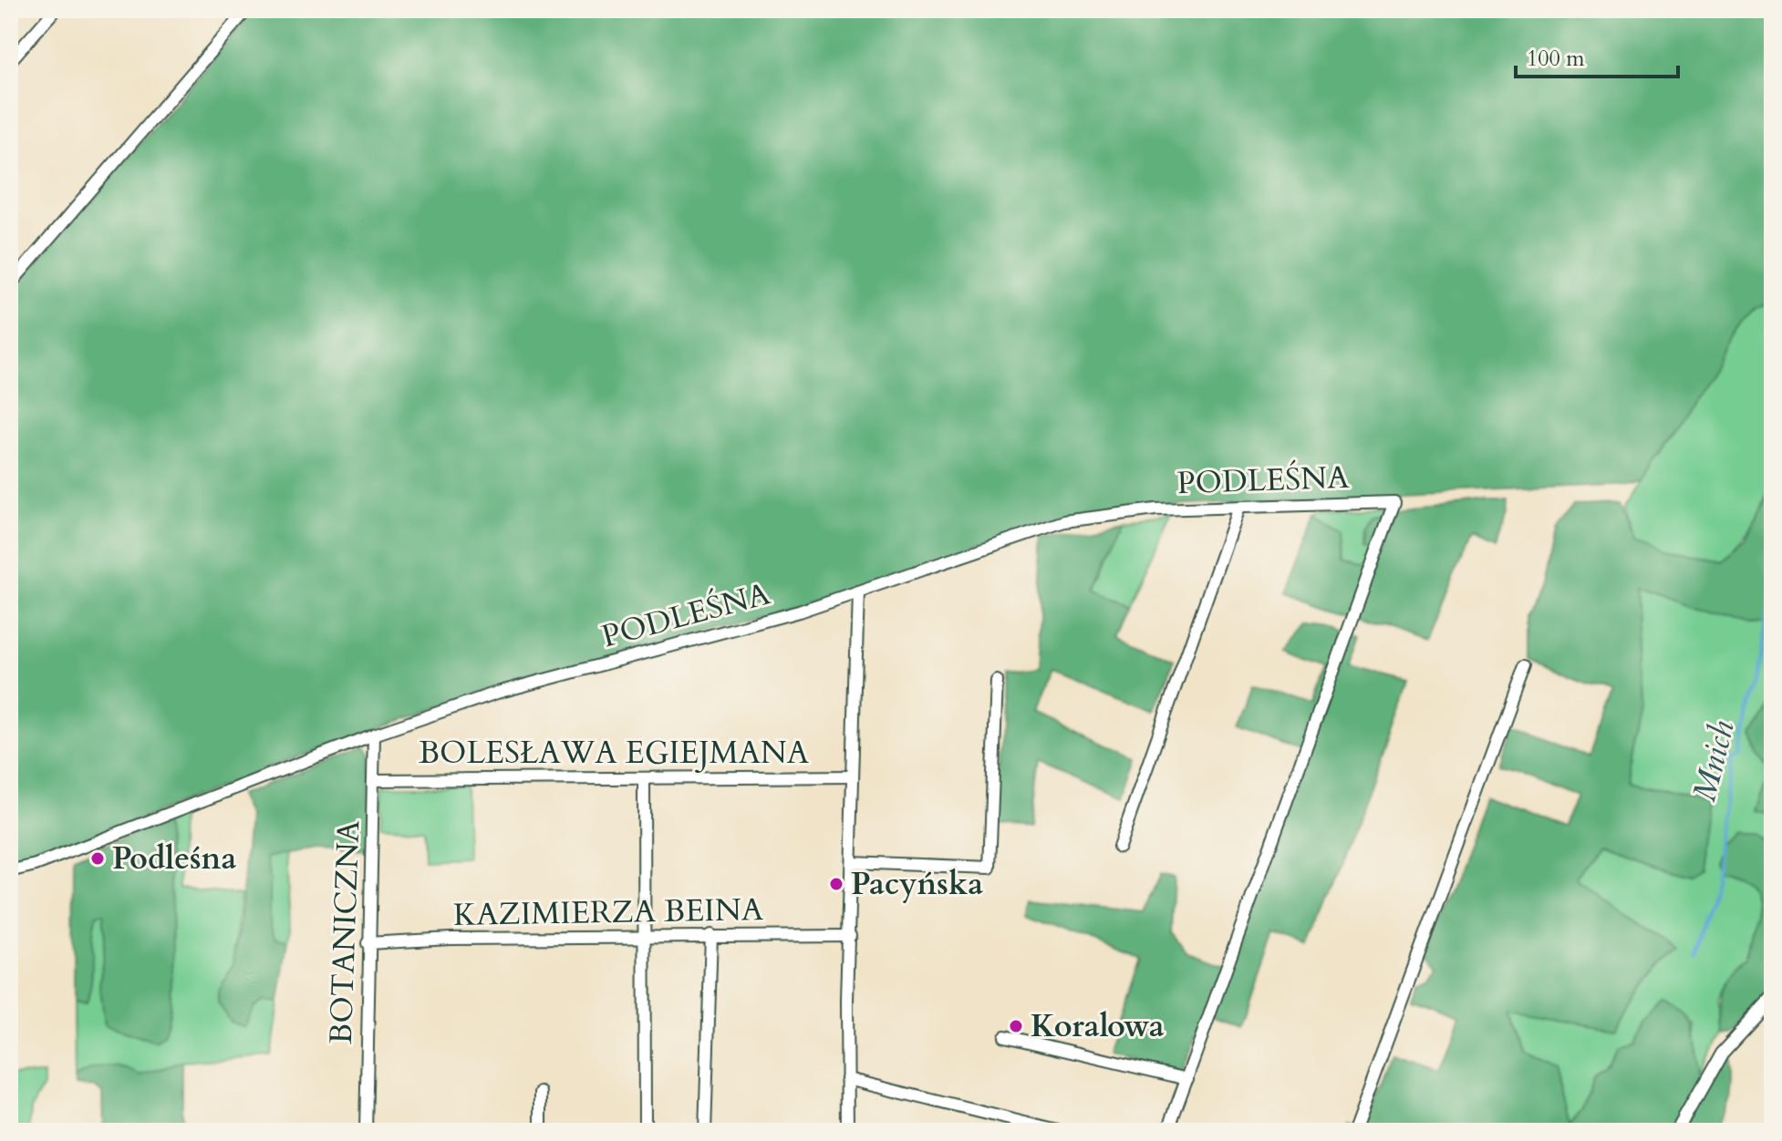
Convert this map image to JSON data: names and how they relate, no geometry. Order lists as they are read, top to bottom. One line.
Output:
{"streets":{"street":["PODLEŚNA","BOLESŁAWA EGIEJMANA","KAZIMIERZA BEINA","BOTANICZNA"]},"crossings":[["PODLEŚNA","BOTANICZNA"],["BOLESŁAWA EGIEJMANA","BOTANICZNA"],["KAZIMIERZA BEINA","BOTANICZNA"]],"water":["Mnich"],"places":["Podleśna","Pacyńska","Koralowa"],"scale_bar":"100 m"}
